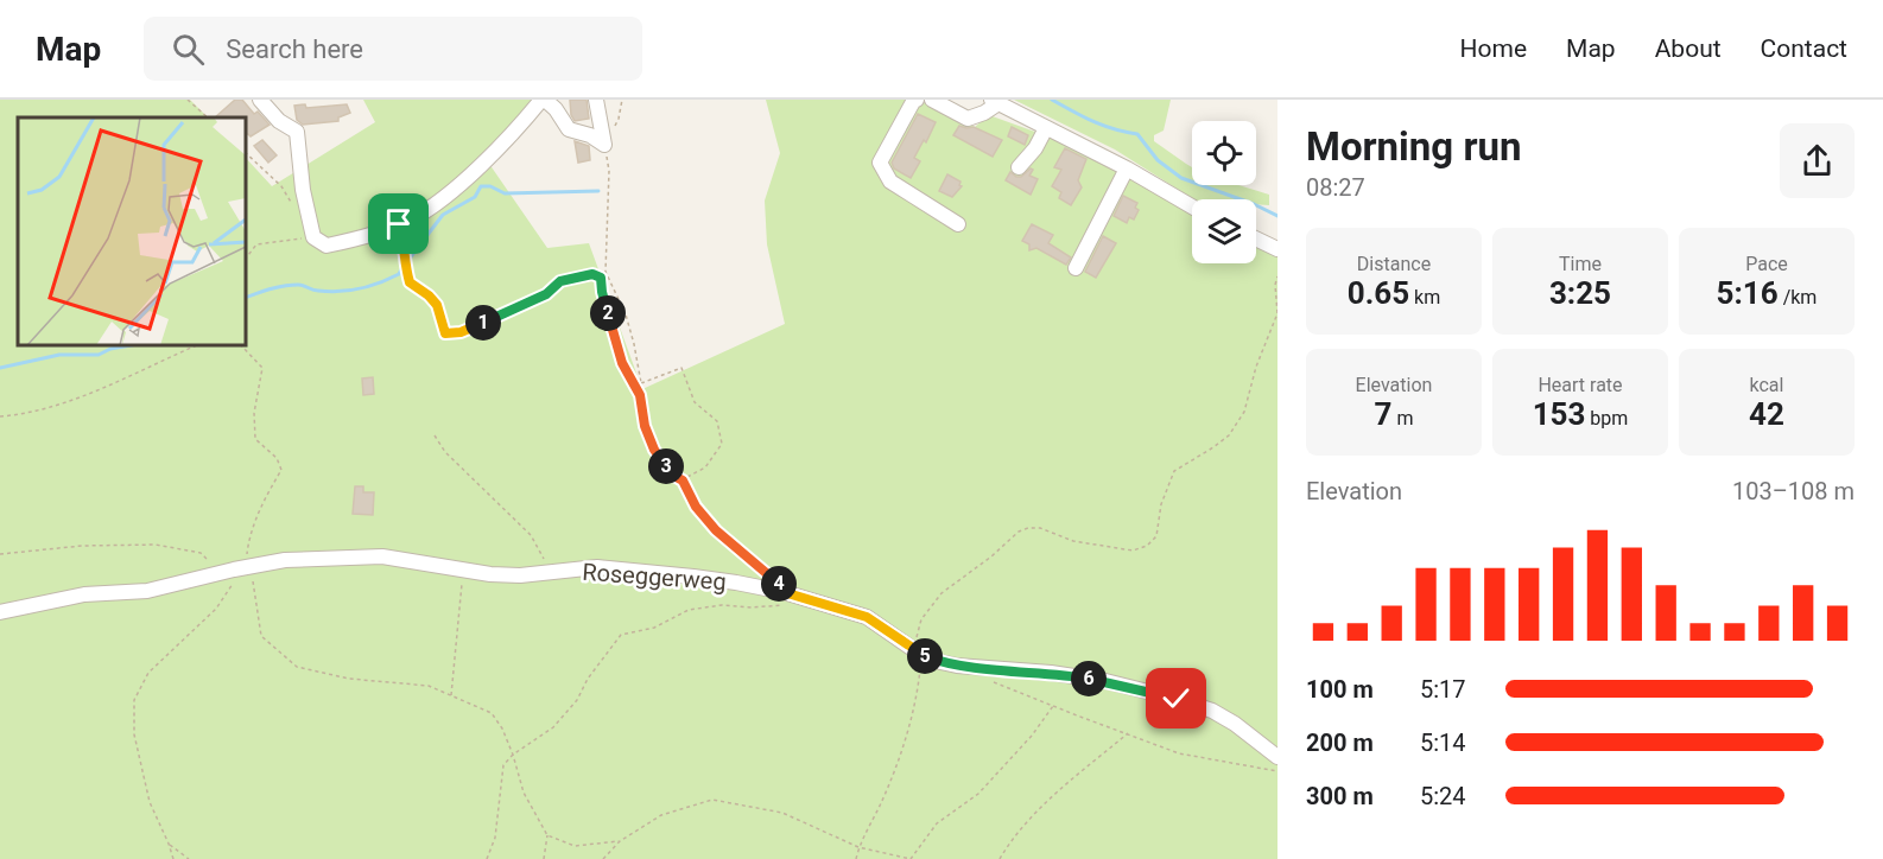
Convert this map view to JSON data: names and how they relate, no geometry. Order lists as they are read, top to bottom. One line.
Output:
{"streets":{"street":["Roseggerweg"]},"page":{"header":"Map","search":"Search here","nav":["Home","Map","About","Contact"],"heading":["Morning run","08:27"],"stats":[["Distance","0.65 km"],["Time","3:25"],["Pace","5:16 /km"],["Elevation","7 m"],["Heart rate","153 bpm"],["kcal","42"]],"pins":["2","1","3","4","5","6"],"chart":["Elevation","103–108 m"],"list":[{"name":"100 m","note":"5:17"},{"name":"200 m","note":"5:14"},{"name":"300 m","note":"5:24"}]}}
